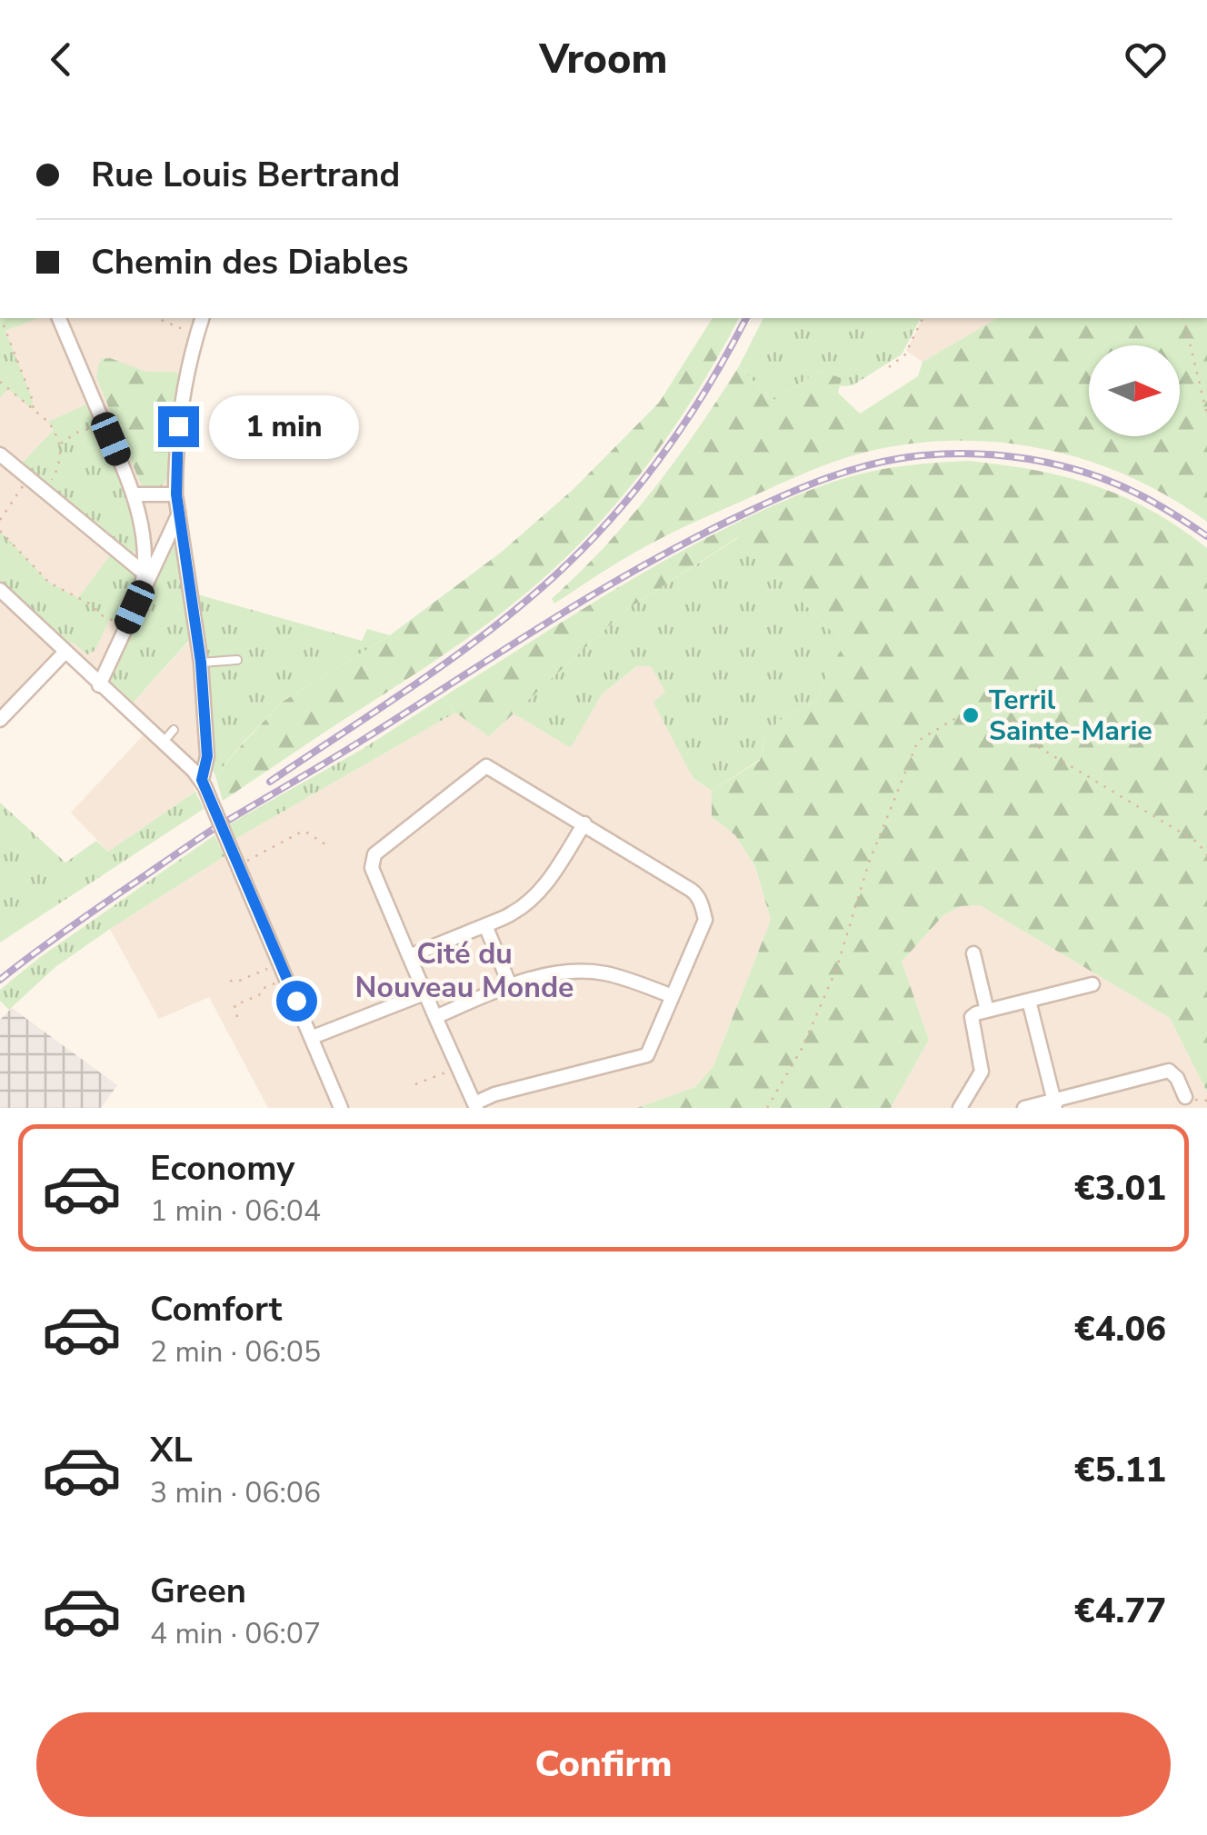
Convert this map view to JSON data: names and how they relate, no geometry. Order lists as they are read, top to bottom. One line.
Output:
{"districts":["Cité du Nouveau Monde"],"places":["Terril Sainte-Marie"],"north":"right","page":{"header":"Vroom","banner":["Rue Louis Bertrand","Chemin des Diables"],"bubble":"1 min","list":[{"name":"Economy","note":"1 min · 06:04","value":"€3.01"},{"name":"Comfort","note":"2 min · 06:05","value":"€4.06"},{"name":"XL","note":"3 min · 06:06","value":"€5.11"},{"name":"Green","note":"4 min · 06:07","value":"€4.77"}],"buttons":"Confirm"}}
